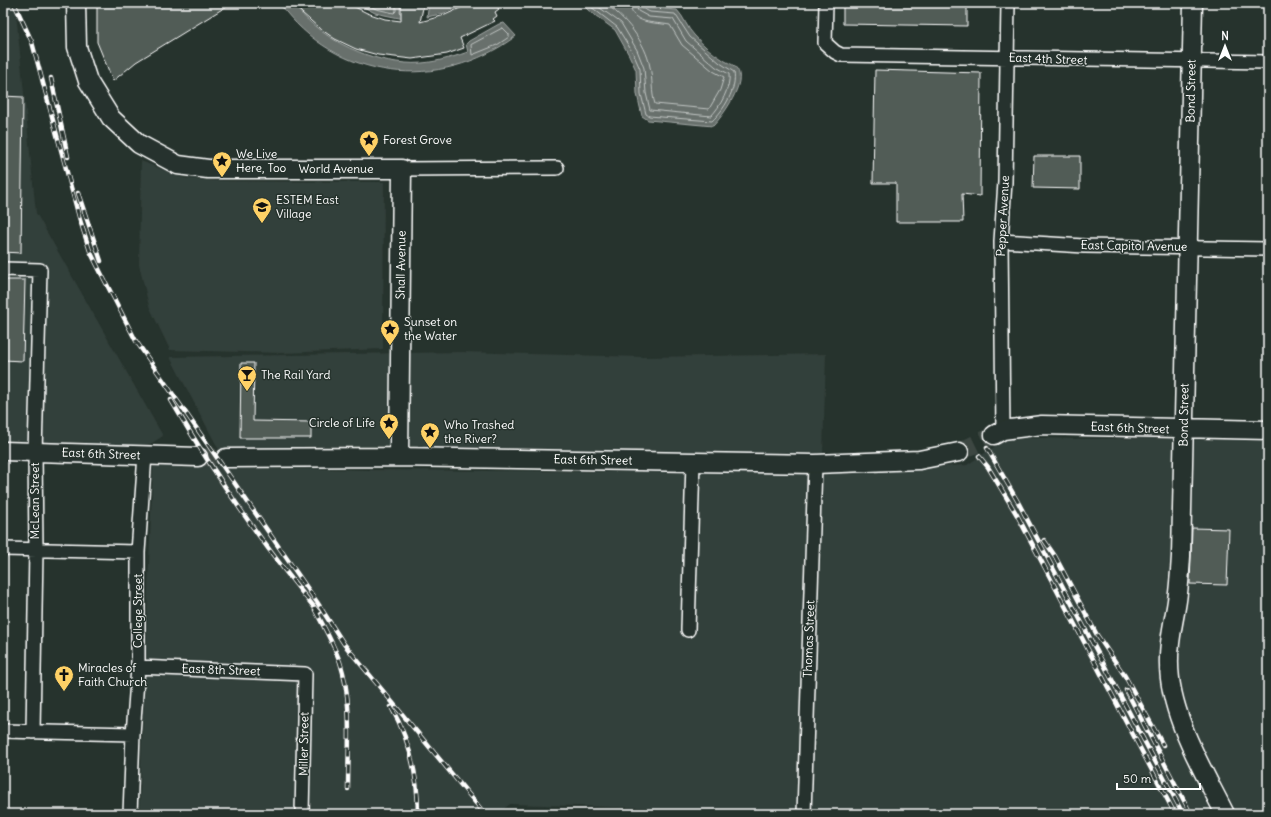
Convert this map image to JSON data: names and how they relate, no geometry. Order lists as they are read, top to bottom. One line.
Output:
{"streets":{"street":["East 4th Street","Bond Street","World Avenue","Pepper Avenue","East Capitol Avenue","Shall Avenue","East 6th Street","McLean Street","College Street","Thomas Street","East 8th Street","Miller Street"]},"crossings":[["East 4th Street","Bond Street"],["East 4th Street","Pepper Avenue"],["Bond Street","East Capitol Avenue"],["Bond Street","East 6th Street"],["World Avenue","Shall Avenue"],["Pepper Avenue","East Capitol Avenue"],["Pepper Avenue","East 6th Street"],["Shall Avenue","East 6th Street"],["East 6th Street","McLean Street"],["East 6th Street","College Street"],["East 6th Street","Thomas Street"],["College Street","East 8th Street"],["East 8th Street","Miller Street"]],"places":{"place":["Forest Grove","We Live Here, Too","Sunset on the Water","Circle of Life","Who Trashed the River?"],"school or university":["ESTEM East Village"],"bar":["The Rail Yard"],"church":["Miracles of Faith Church"]},"scale_bar":"50 m","north":"top"}
